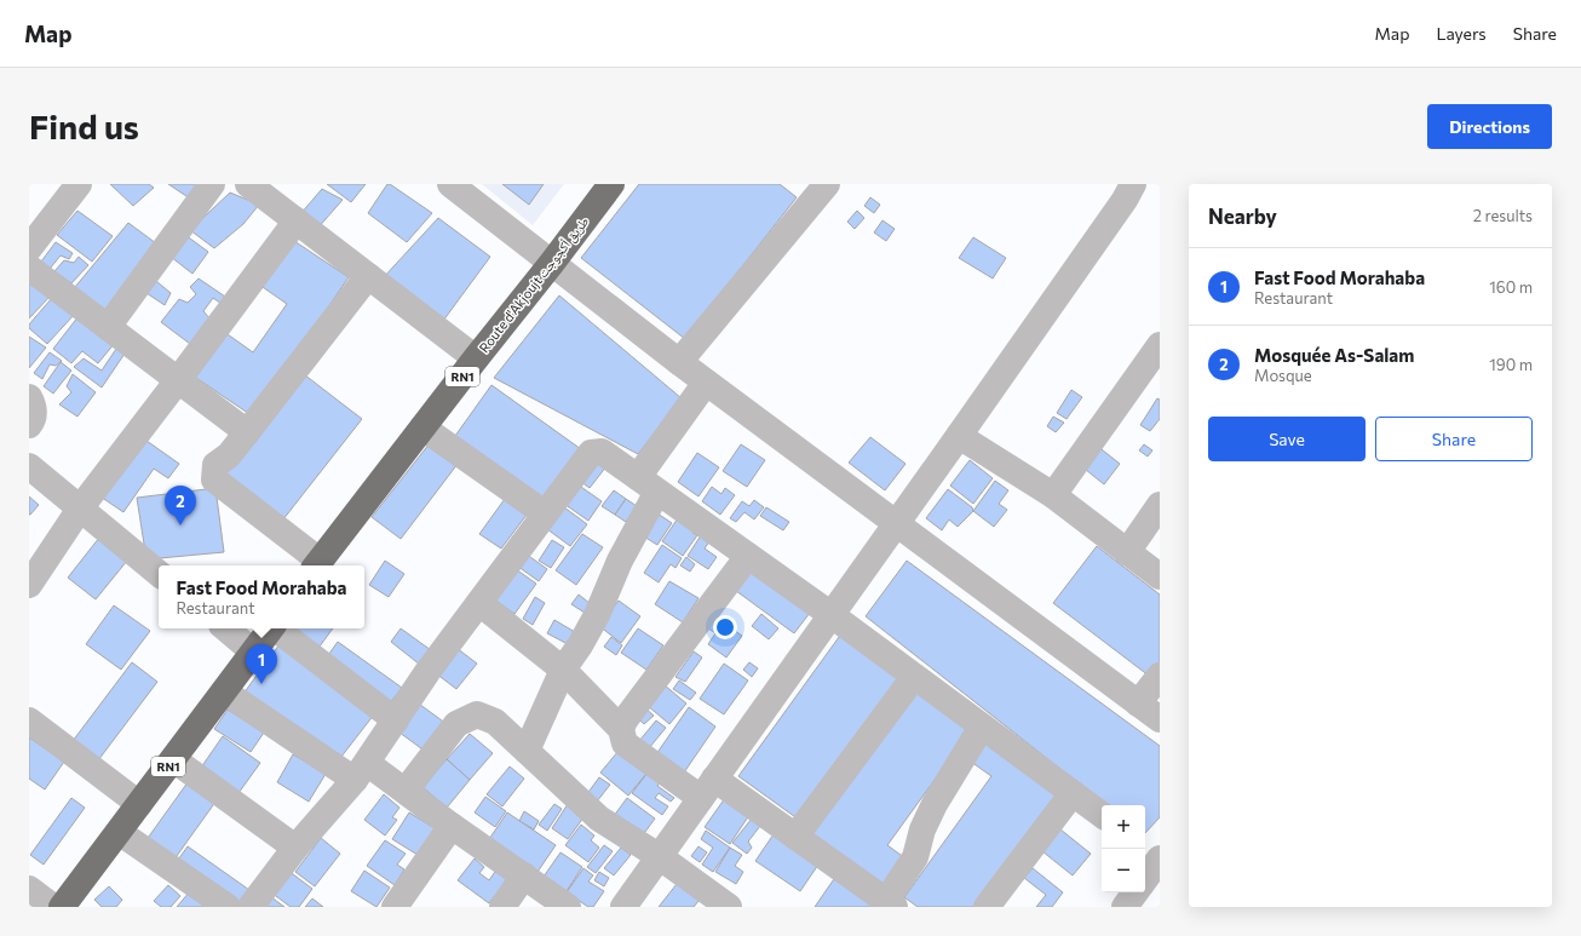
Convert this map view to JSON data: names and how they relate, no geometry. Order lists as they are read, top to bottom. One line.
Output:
{"streets":{"highway":["Route d'Akjoujt طريق أكجوجت","RN1"]},"page":{"header":"Map","nav":["Map","Layers","Share"],"buttons":["Directions",["Save","Share"]],"title":"Find us","heading":["Nearby","2 results"],"list":[{"mark":"1","name":"Fast Food Morahaba","note":"Restaurant","value":"160 m"},{"mark":"2","name":"Mosquée As-Salam","note":"Mosque","value":"190 m"}],"pins":["2","1"],"popup":["Fast Food Morahaba","Restaurant"],"map_buttons":["+","−"]}}
